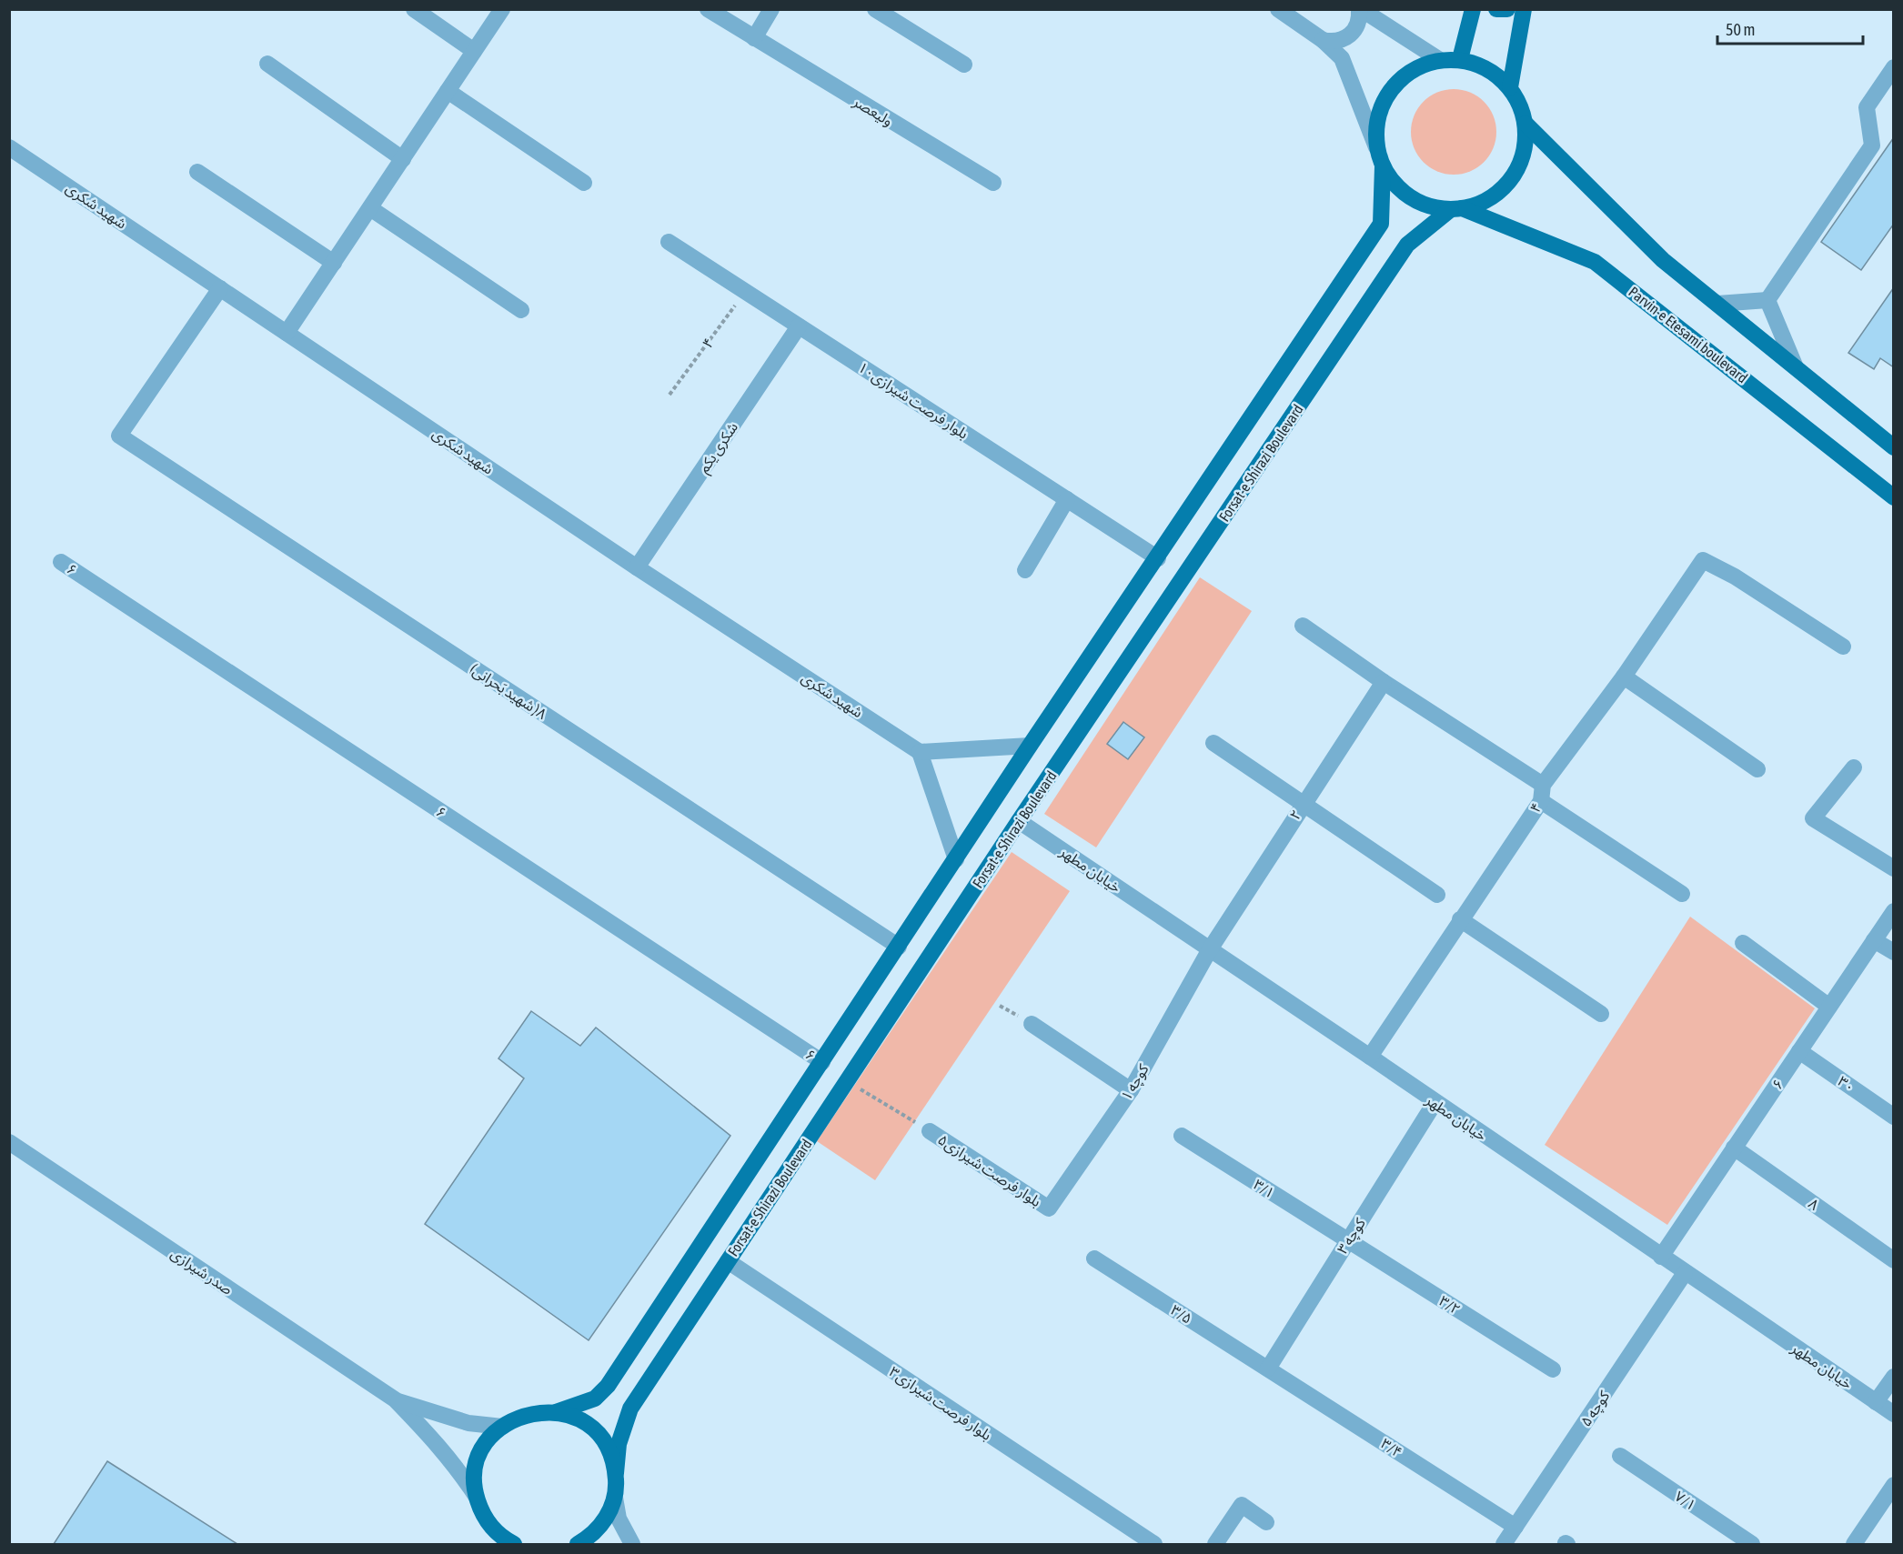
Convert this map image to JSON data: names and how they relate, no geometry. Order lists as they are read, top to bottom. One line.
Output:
{"streets":{"main road":["Parvin-e Etesami boulevard","Forsat-e Shirazi Boulevard"],"street":["ولیعصر","شهید شکری","۴","بلوار فرصت شیرازی۱۰","شکری یکم","۶","(شهید بَحرانی )۸","۲","خیابان مطهر","کوچه ۱","۳۰","بلوار فرصت شیرازی۵","۳/۱","۸","کوچه ۳","صدر شیرازی","۳/۲","۳/۵","۳بلوار فرصت شیرازی","کوچه ۵","۳/۴","۷/۱"]},"crossings":[["شهید شکری","شکری یکم"],["شهید شکری","(شهید بَحرانی )۸"],["Parvin-e Etesami boulevard","Forsat-e Shirazi Boulevard"],["۴","بلوار فرصت شیرازی۱۰"],["۴","خیابان مطهر"],["بلوار فرصت شیرازی۱۰","شکری یکم"],["بلوار فرصت شیرازی۱۰","Forsat-e Shirazi Boulevard"],["Forsat-e Shirazi Boulevard","۶"],["Forsat-e Shirazi Boulevard","(شهید بَحرانی )۸"],["Forsat-e Shirazi Boulevard","خیابان مطهر"],["Forsat-e Shirazi Boulevard","۳بلوار فرصت شیرازی"],["۶","خیابان مطهر"],["۶","۳۰"],["۶","۸"],["۲","خیابان مطهر"],["۲","کوچه ۱"],["خیابان مطهر","کوچه ۱"],["خیابان مطهر","کوچه ۳"],["خیابان مطهر","کوچه ۵"],["کوچه ۱","بلوار فرصت شیرازی۵"],["۳/۱","کوچه ۳"],["۳/۱","۳/۲"],["کوچه ۳","۳/۲"],["کوچه ۳","۳/۵"],["کوچه ۳","۳/۴"],["۳/۵","۳/۴"],["کوچه ۵","۳/۴"]],"scale_bar":"50 m"}
